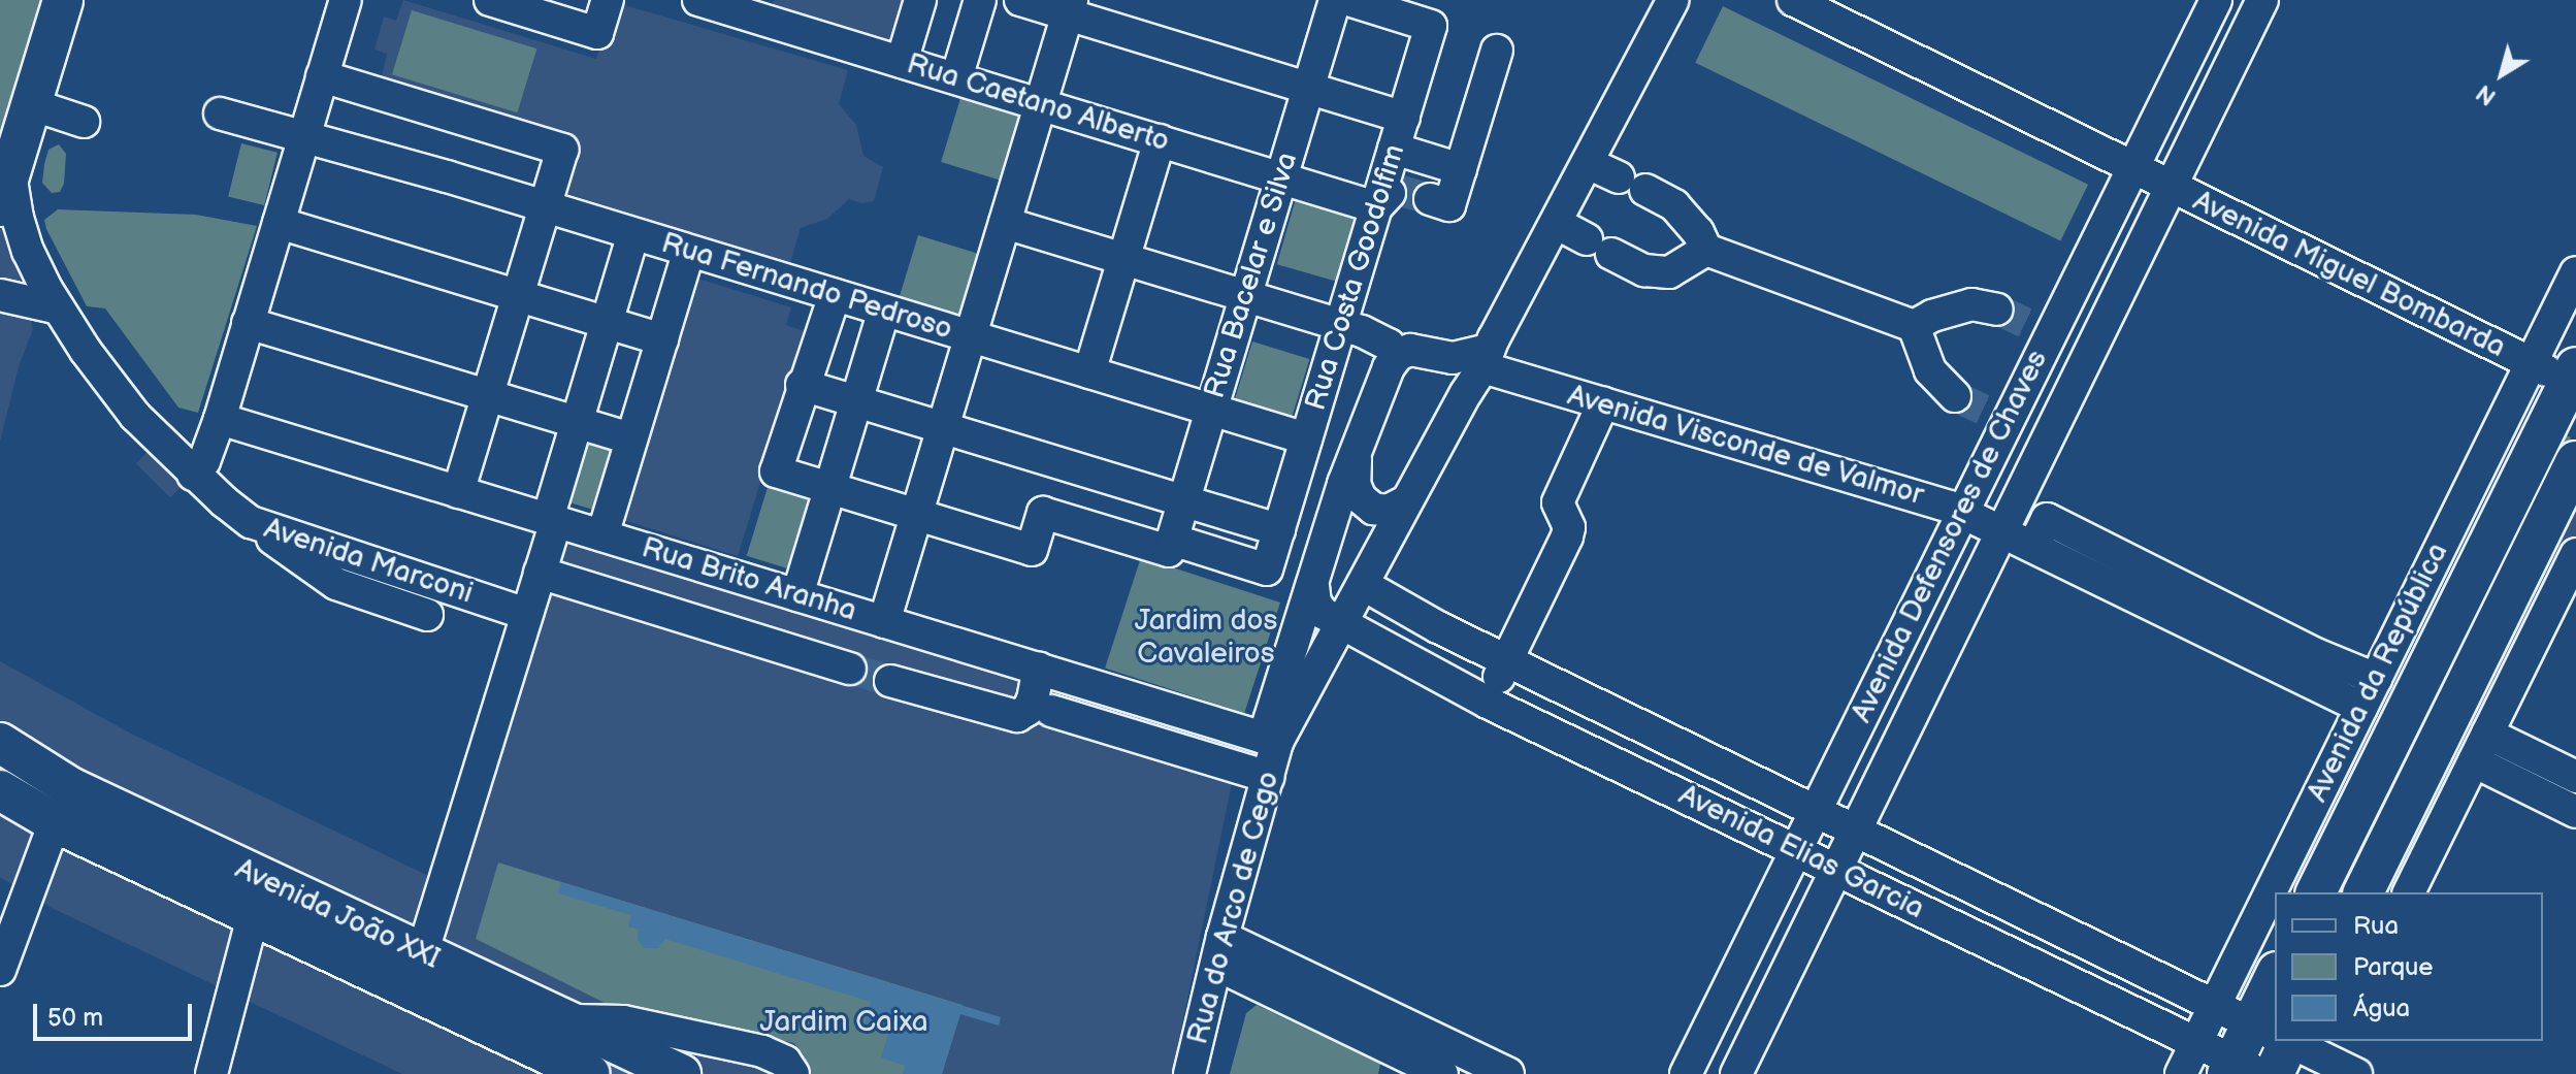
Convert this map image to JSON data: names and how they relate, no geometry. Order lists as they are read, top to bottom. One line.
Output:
{"streets":{"main road":["Avenida da República","Avenida João XXI"],"street":["Rua Caetano Alberto","Avenida Miguel Bombarda","Rua Bacelar e Silva","Rua Costa Goodolfim","Rua Fernando Pedroso","Avenida Visconde de Valmor","Avenida Defensores de Chaves","Avenida Marconi","Rua Brito Aranha","Avenida Elias Garcia","Rua do Arco de Cego"]},"crossings":[["Rua Caetano Alberto","Rua Bacelar e Silva"],["Rua Caetano Alberto","Rua Costa Goodolfim"],["Avenida Miguel Bombarda","Avenida Defensores de Chaves"],["Avenida Miguel Bombarda","Avenida da República"],["Rua Bacelar e Silva","Rua Costa Goodolfim"],["Rua Bacelar e Silva","Rua Fernando Pedroso"],["Rua Costa Goodolfim","Rua Fernando Pedroso"],["Avenida Visconde de Valmor","Avenida Defensores de Chaves"],["Avenida Visconde de Valmor","Avenida da República"],["Avenida Defensores de Chaves","Avenida Elias Garcia"],["Rua Brito Aranha","Rua do Arco de Cego"],["Avenida da República","Avenida Elias Garcia"]],"parks":["Jardim dos Cavaleiros","Jardim Caixa"],"legend":["Rua","Parque","Água"],"scale_bar":"50 m","north":"bottom left"}
